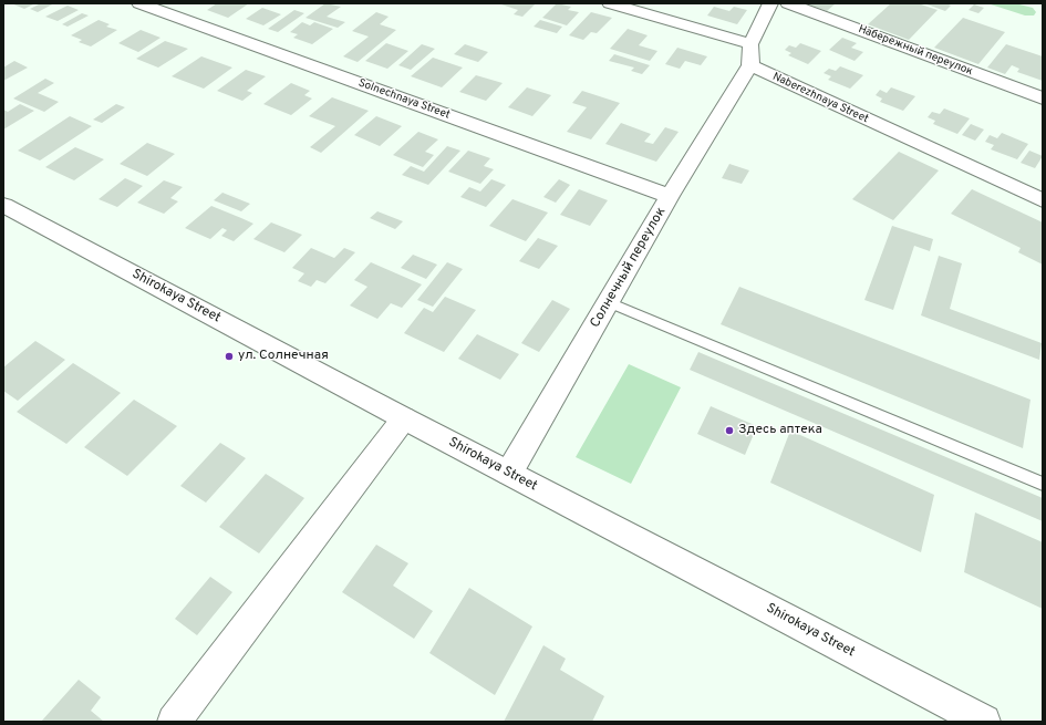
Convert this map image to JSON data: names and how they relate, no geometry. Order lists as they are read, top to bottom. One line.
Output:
{"streets":{"street":["Набережный переулок","Naberezhnaya Street","Solnechnaya Street","Солнечный переулок","Shirokaya Street"]},"crossings":[["Naberezhnaya Street","Солнечный переулок"],["Solnechnaya Street","Солнечный переулок"],["Солнечный переулок","Shirokaya Street"]],"places":["ул. Солнечная","Здесь аптека"]}
